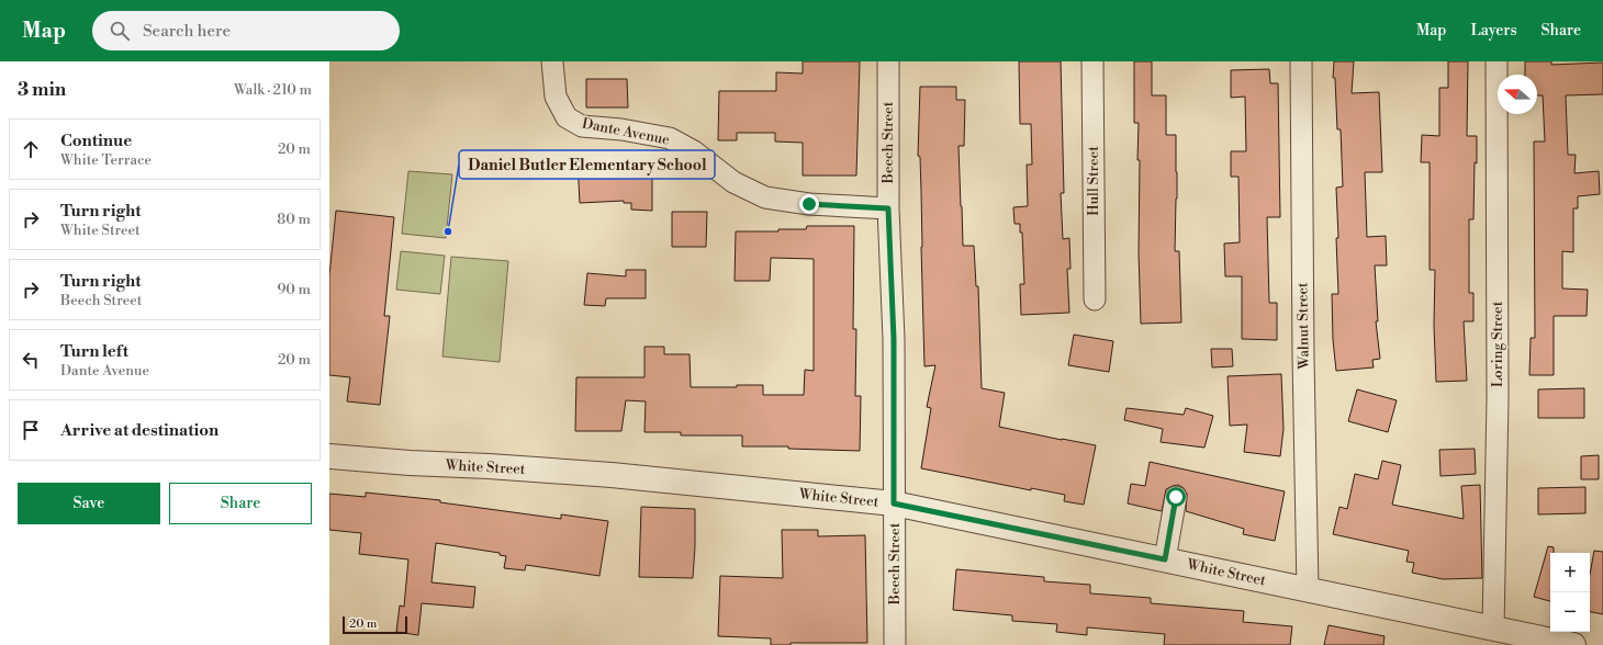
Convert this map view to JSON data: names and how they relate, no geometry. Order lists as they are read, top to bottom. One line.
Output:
{"streets":{"street":["Dante Avenue","Beech Street","Hull Street","Walnut Street","Loring Street","White Street"]},"crossings":[["Dante Avenue","Beech Street"],["Beech Street","White Street"],["Walnut Street","White Street"],["Loring Street","White Street"]],"places":["Daniel Butler Elementary School"],"scale_bar":"20 m","north":"left","page":{"header":"Map","search":"Search here","nav":["Map","Layers","Share"],"heading":["3 min","Walk · 210 m"],"list":[["Continue","White Terrace","20 m"],["Turn right","White Street","80 m"],["Turn right","Beech Street","90 m"],["Turn left","Dante Avenue","20 m"],"Arrive at destination"],"buttons":["Save","Share"],"map_buttons":["+","−"],"scale":"20 m"}}
